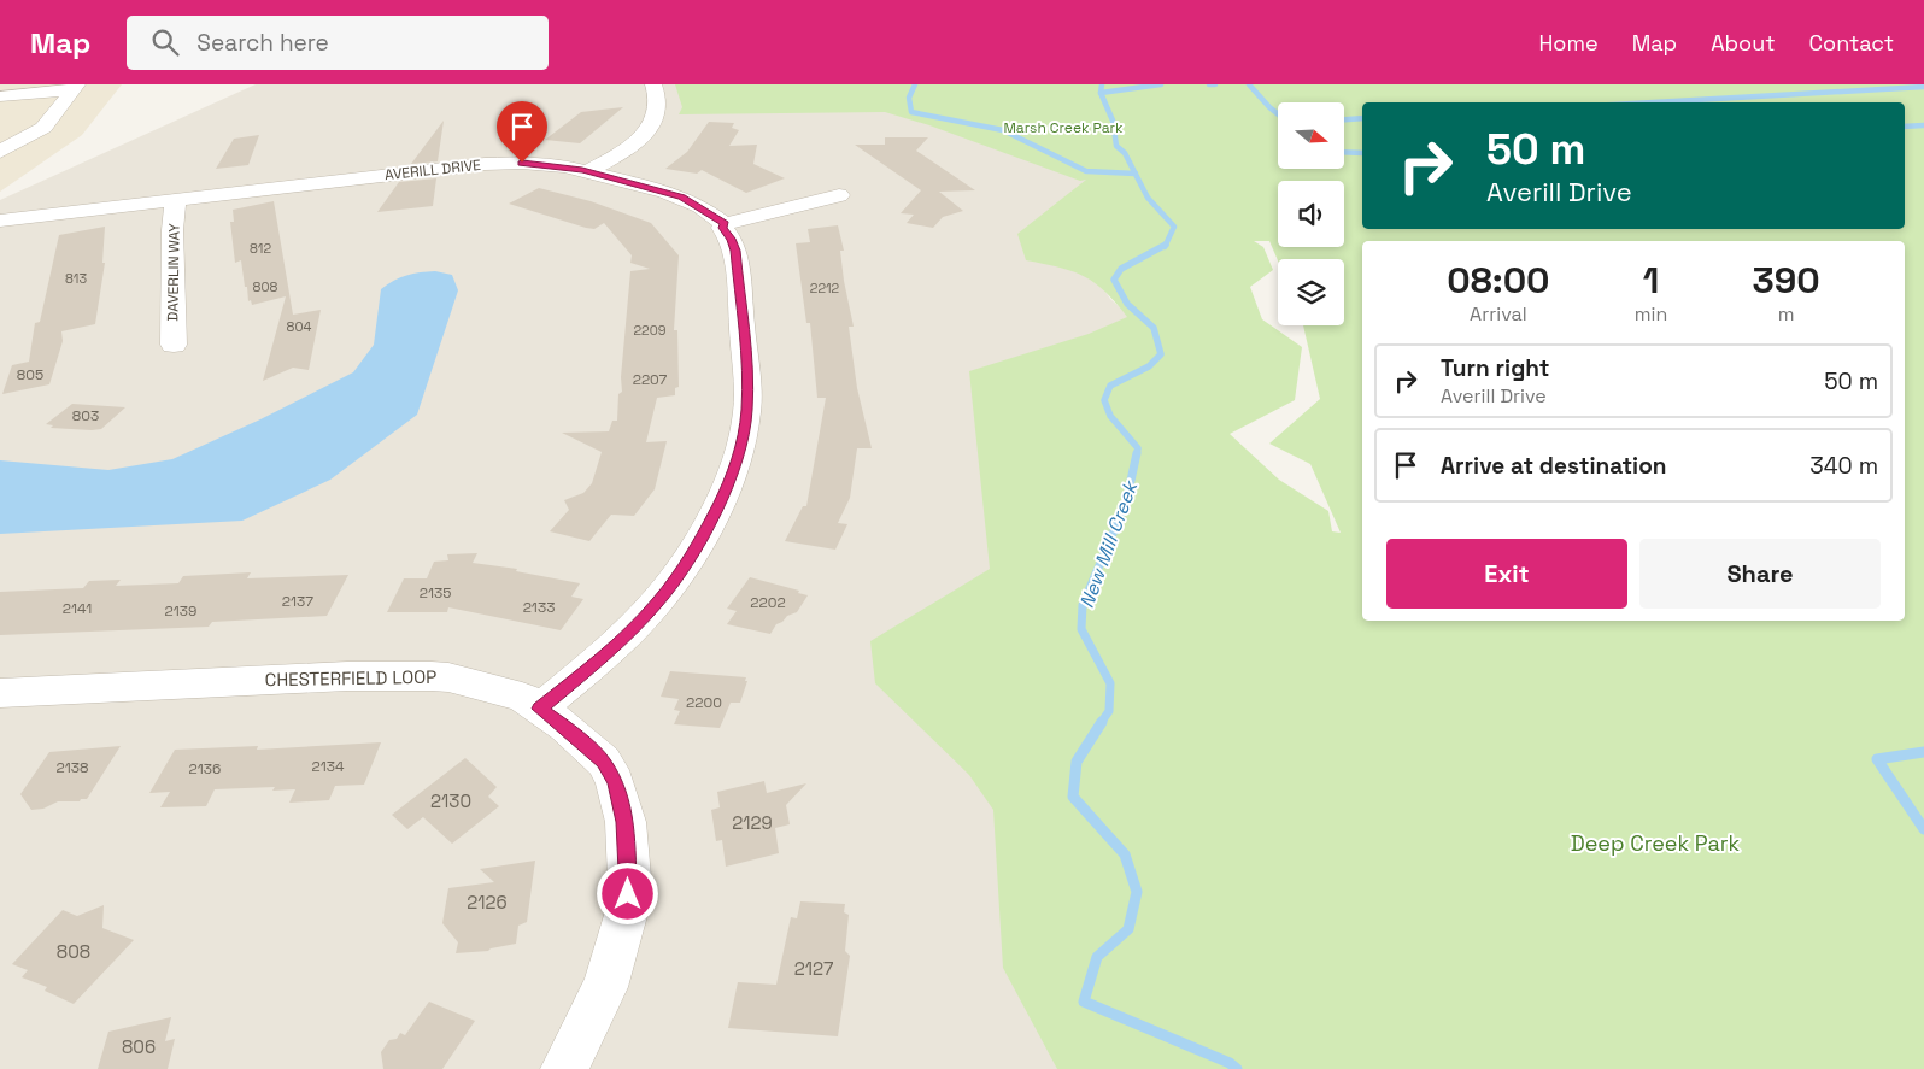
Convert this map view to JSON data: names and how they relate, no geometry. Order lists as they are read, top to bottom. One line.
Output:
{"streets":{"street":["AVERILL DRIVE","DAVERLIN WAY","CHESTERFIELD LOOP"]},"crossings":[["AVERILL DRIVE","DAVERLIN WAY"]],"water":["New Mill Creek"],"parks":["Marsh Creek Park","Deep Creek Park"],"house_numbers":["812","813","808","2212","804","2209","805","2207","803","2135","2137","2202","2133","2141","2139","2200","2134","2138","2136","2130","2129","2126","808","2127","806"],"north":"right","page":{"header":"Map","search":"Search here","nav":["Home","Map","About","Contact"],"turn":["50 m","Averill Drive"],"eta":["08:00","Arrival","1","min","390","m"],"list":[{"name":"Turn right","note":"Averill Drive","value":"50 m"},{"name":"Arrive at destination","value":"340 m"}],"buttons":["Exit","Share"]}}
